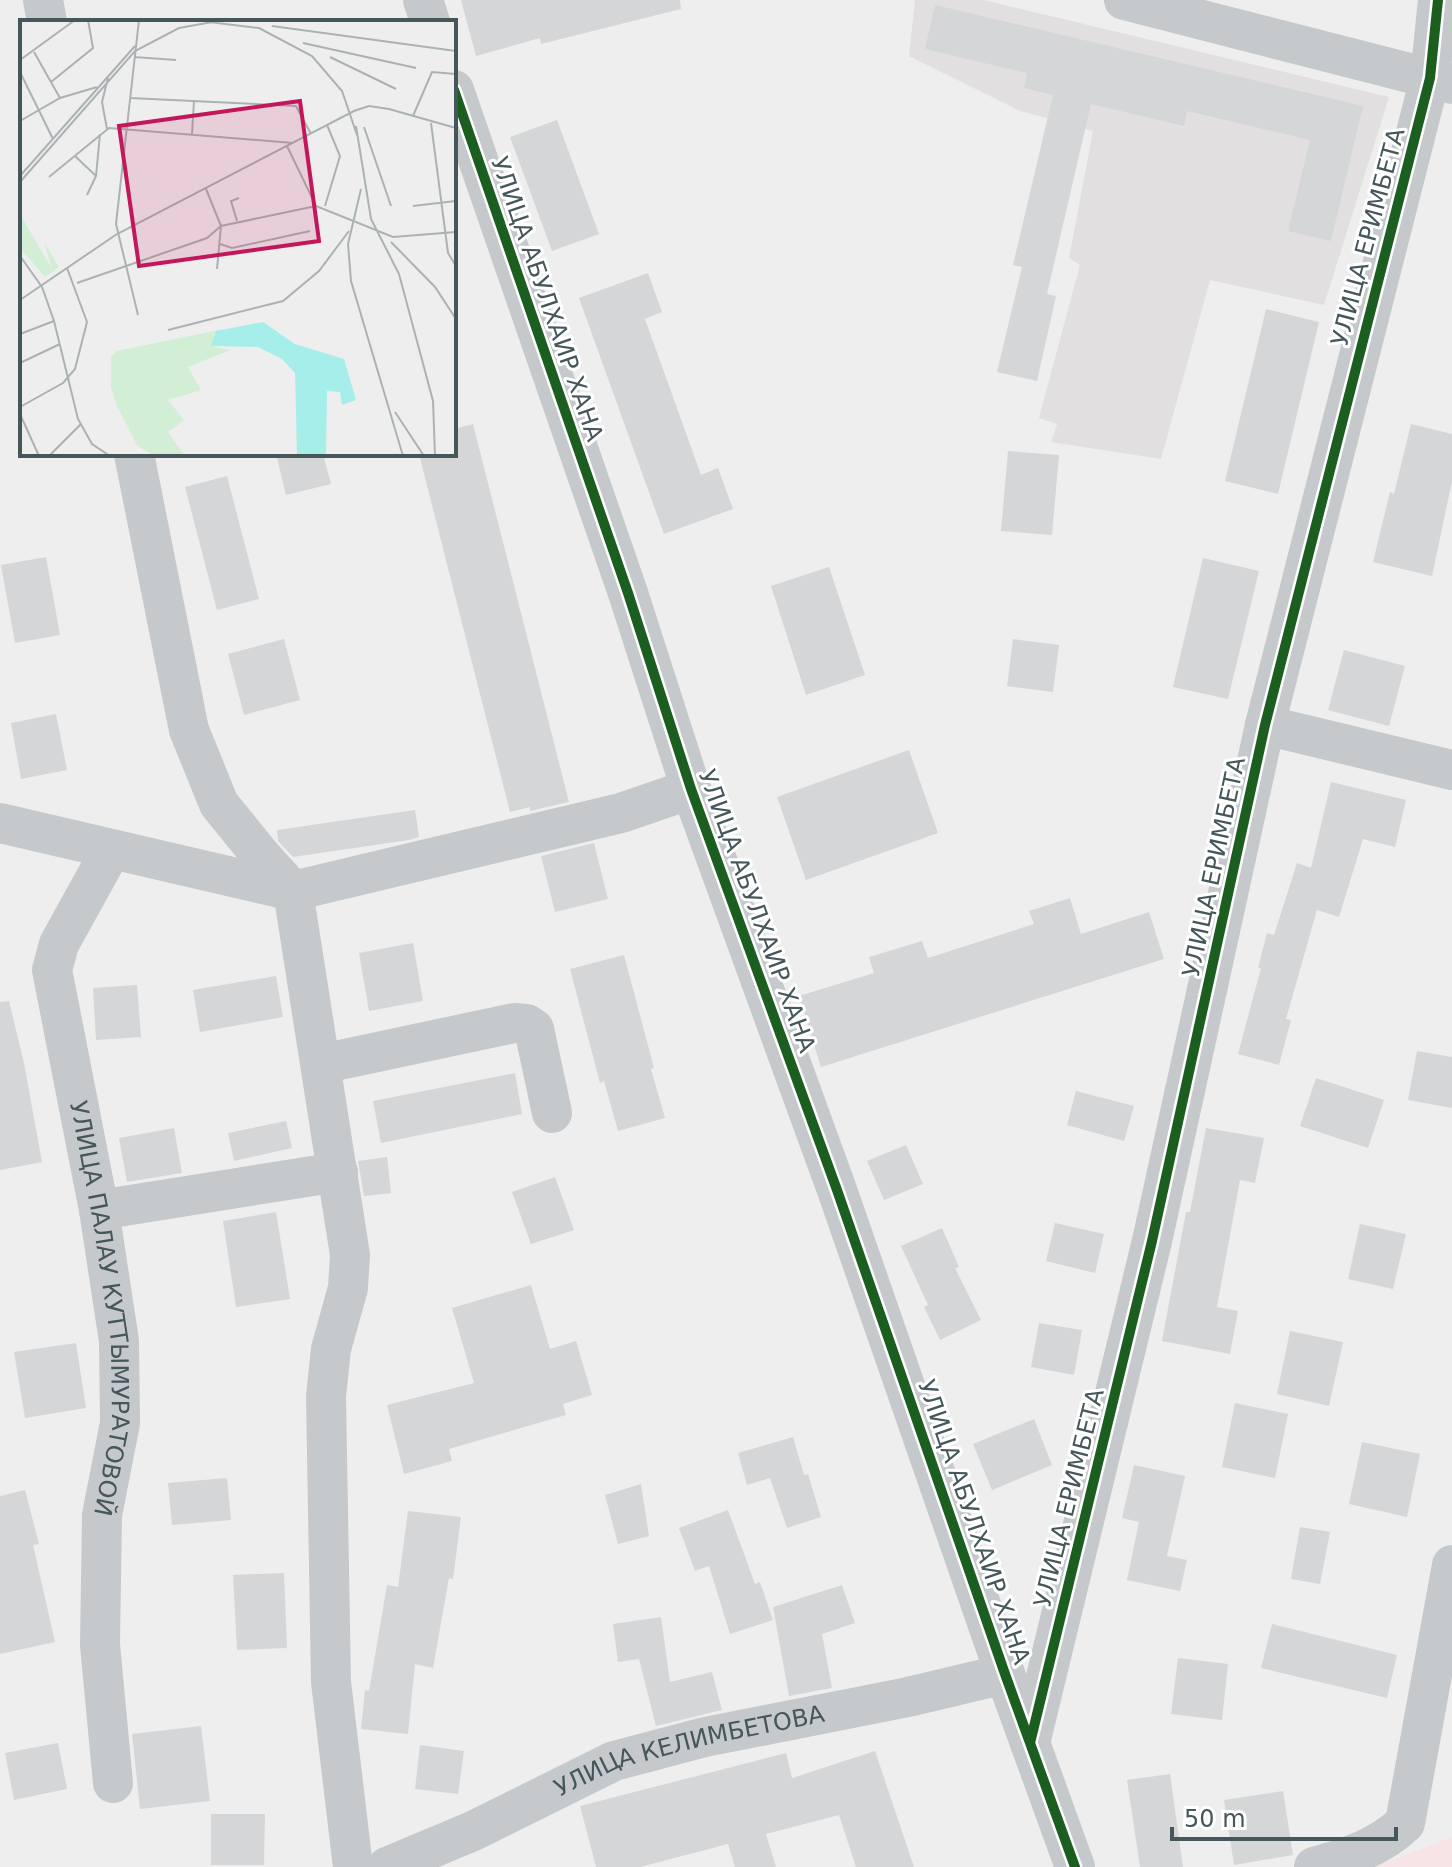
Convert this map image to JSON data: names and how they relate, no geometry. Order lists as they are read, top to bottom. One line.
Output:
{"streets":{"street":["УЛИЦА ЕРИМБЕТА","УЛИЦА АБУЛХАИР ХАНА","УЛИЦА ПАЛАУ КУТТЫМУРАТОВОЙ","УЛИЦА КЕЛИМБЕТОВА"]},"crossings":[["УЛИЦА ЕРИМБЕТА","УЛИЦА АБУЛХАИР ХАНА"],["УЛИЦА АБУЛХАИР ХАНА","УЛИЦА КЕЛИМБЕТОВА"]],"scale_bar":"50 m"}
